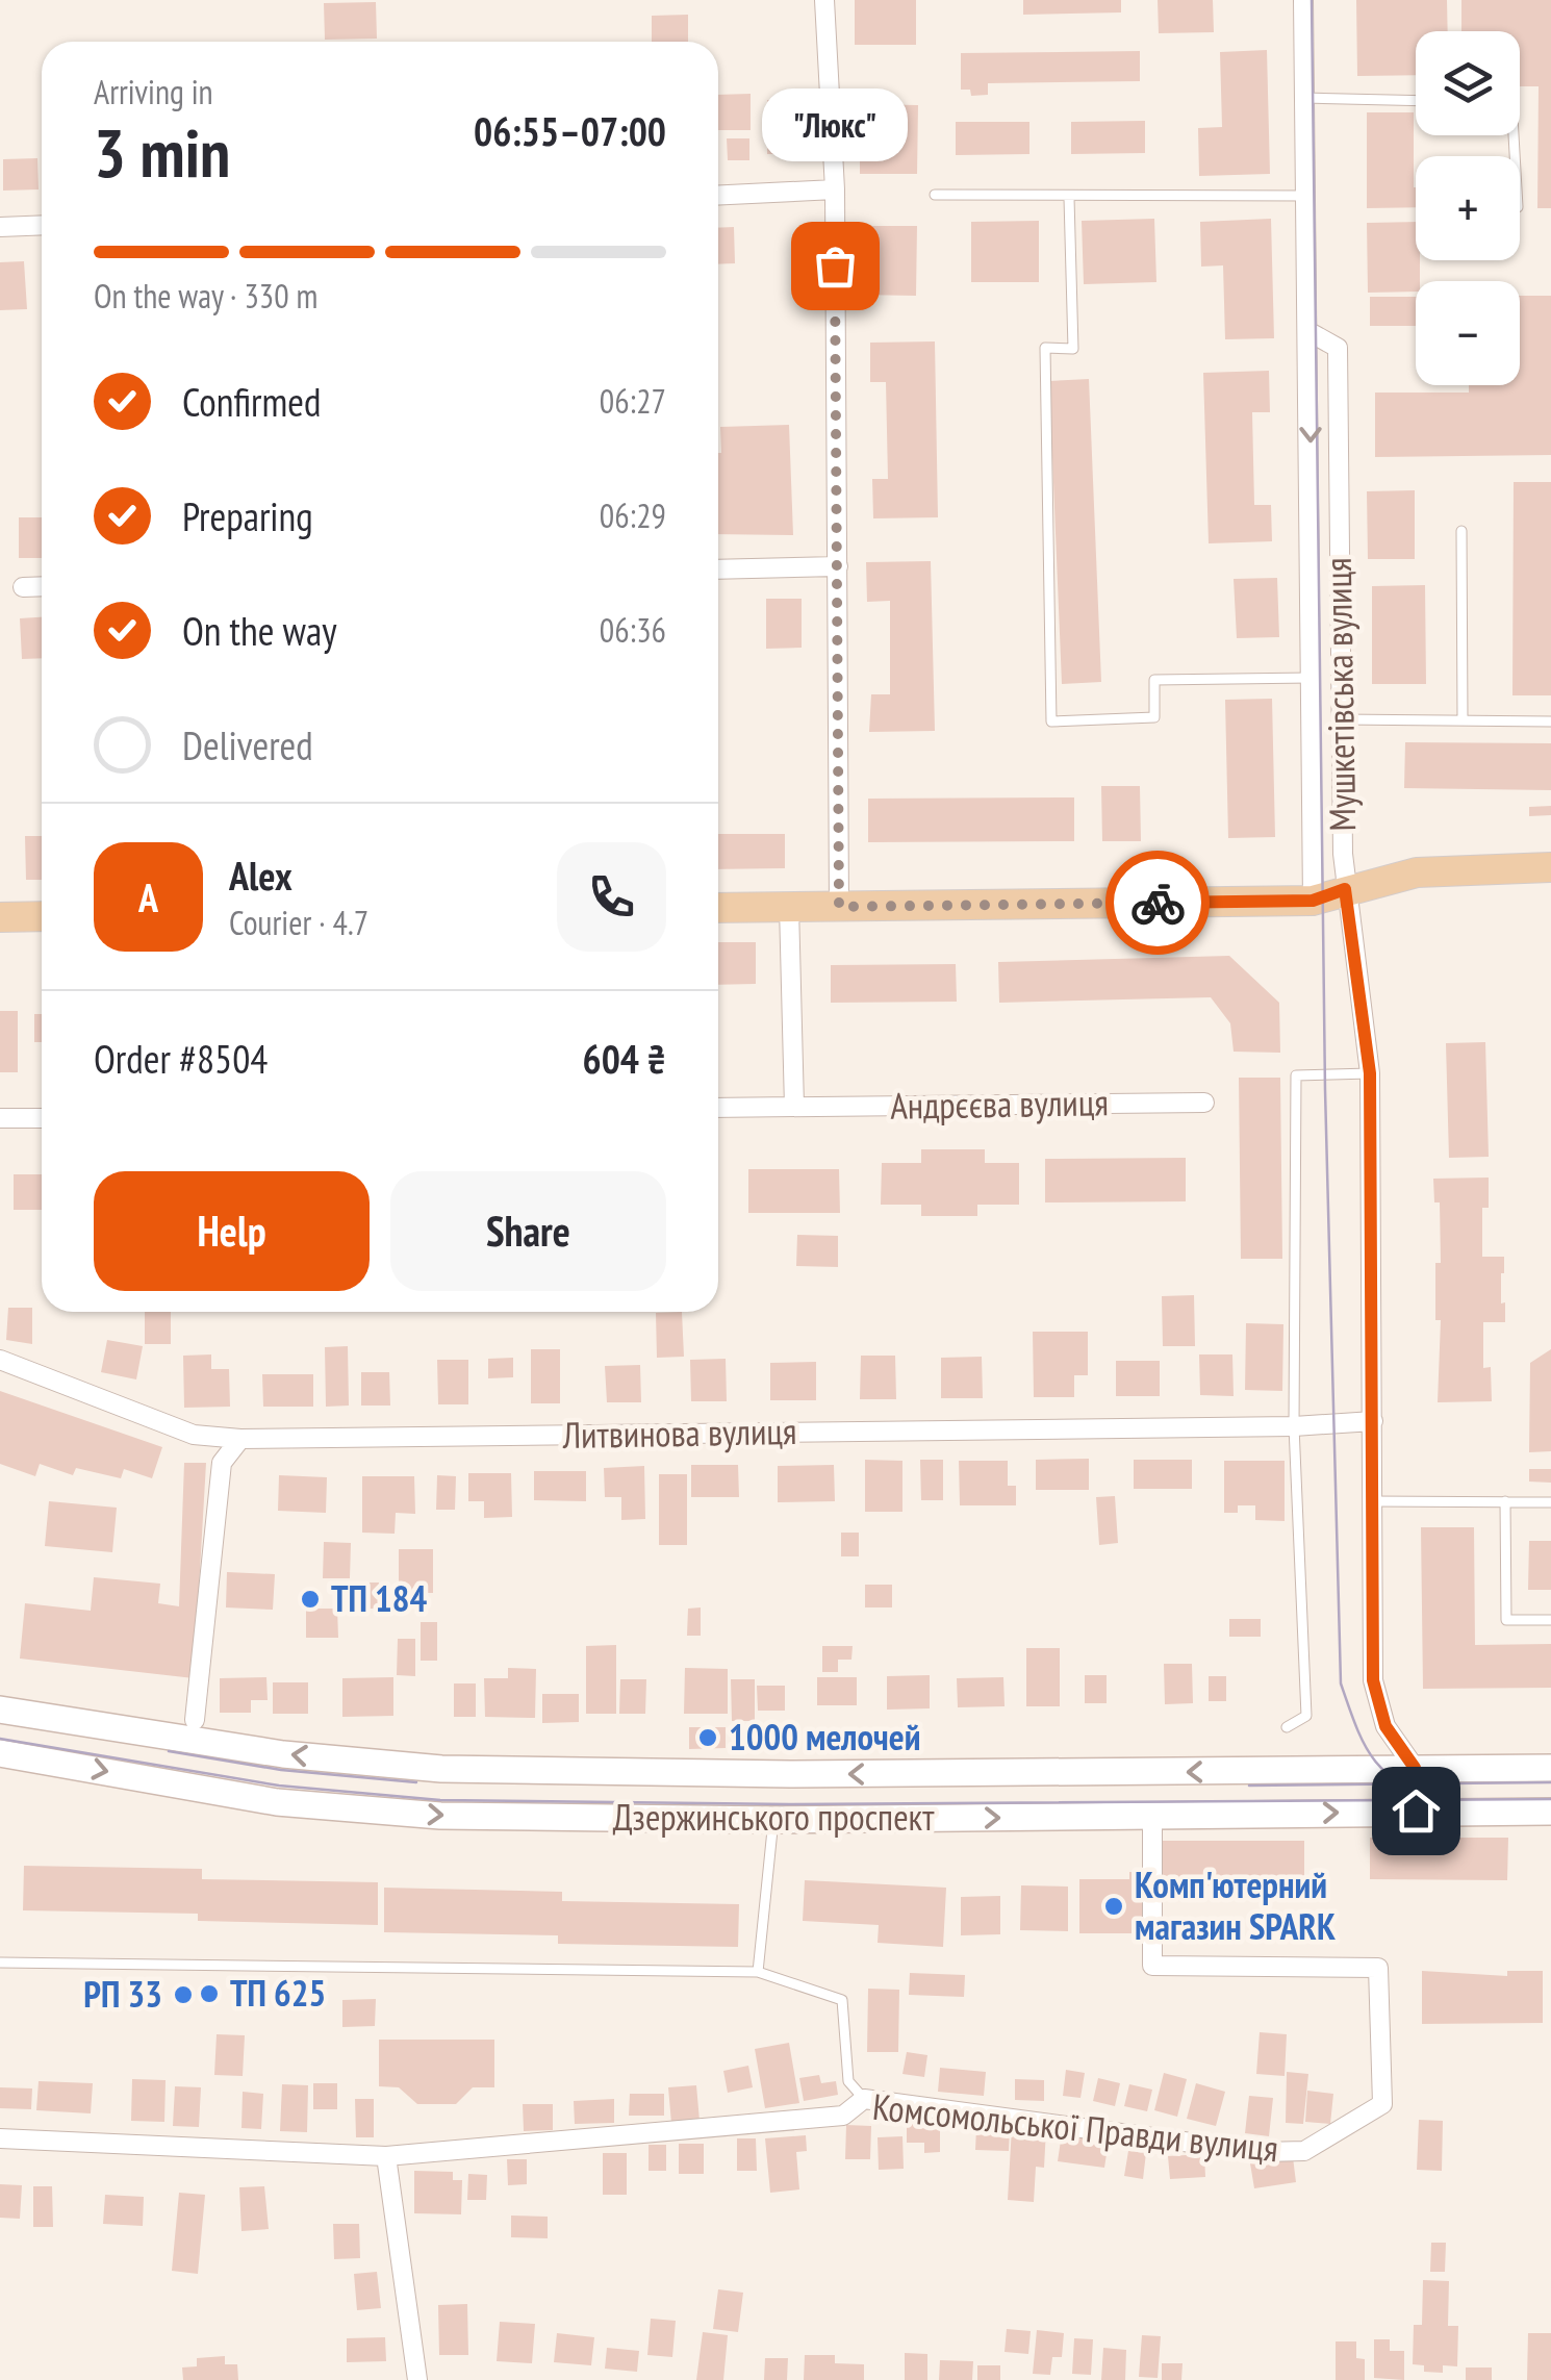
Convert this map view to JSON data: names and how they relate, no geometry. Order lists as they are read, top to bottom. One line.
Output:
{"streets":{"street":["Мушкетівська вулиця","Андрєєва вулиця","Литвинова вулиця","Дзержинського проспект","Комсомольської Правди вулиця"]},"crossings":[["Мушкетівська вулиця","Литвинова вулиця"],["Мушкетівська вулиця","Дзержинського проспект"],["Дзержинського проспект","Комсомольської Правди вулиця"]],"places":["\"Люкс\"","ТП 184","1000 мелочей","Комп'ютерний магазин SPARK","ТП 625","РП 33"],"page":{"map_buttons":["+","−"],"heading":["3 min","Arriving in","06:55–07:00"],"panel":["Alex","Courier · 4.7","Order #8504","604 ₴"],"bubble":"\"Люкс\"","bar":"On the way · 330 m","list":[["Confirmed","06:27"],["Preparing","06:29"],["On the way","06:36"],"Delivered"],"round":"A","buttons":["Help","Share"]}}
